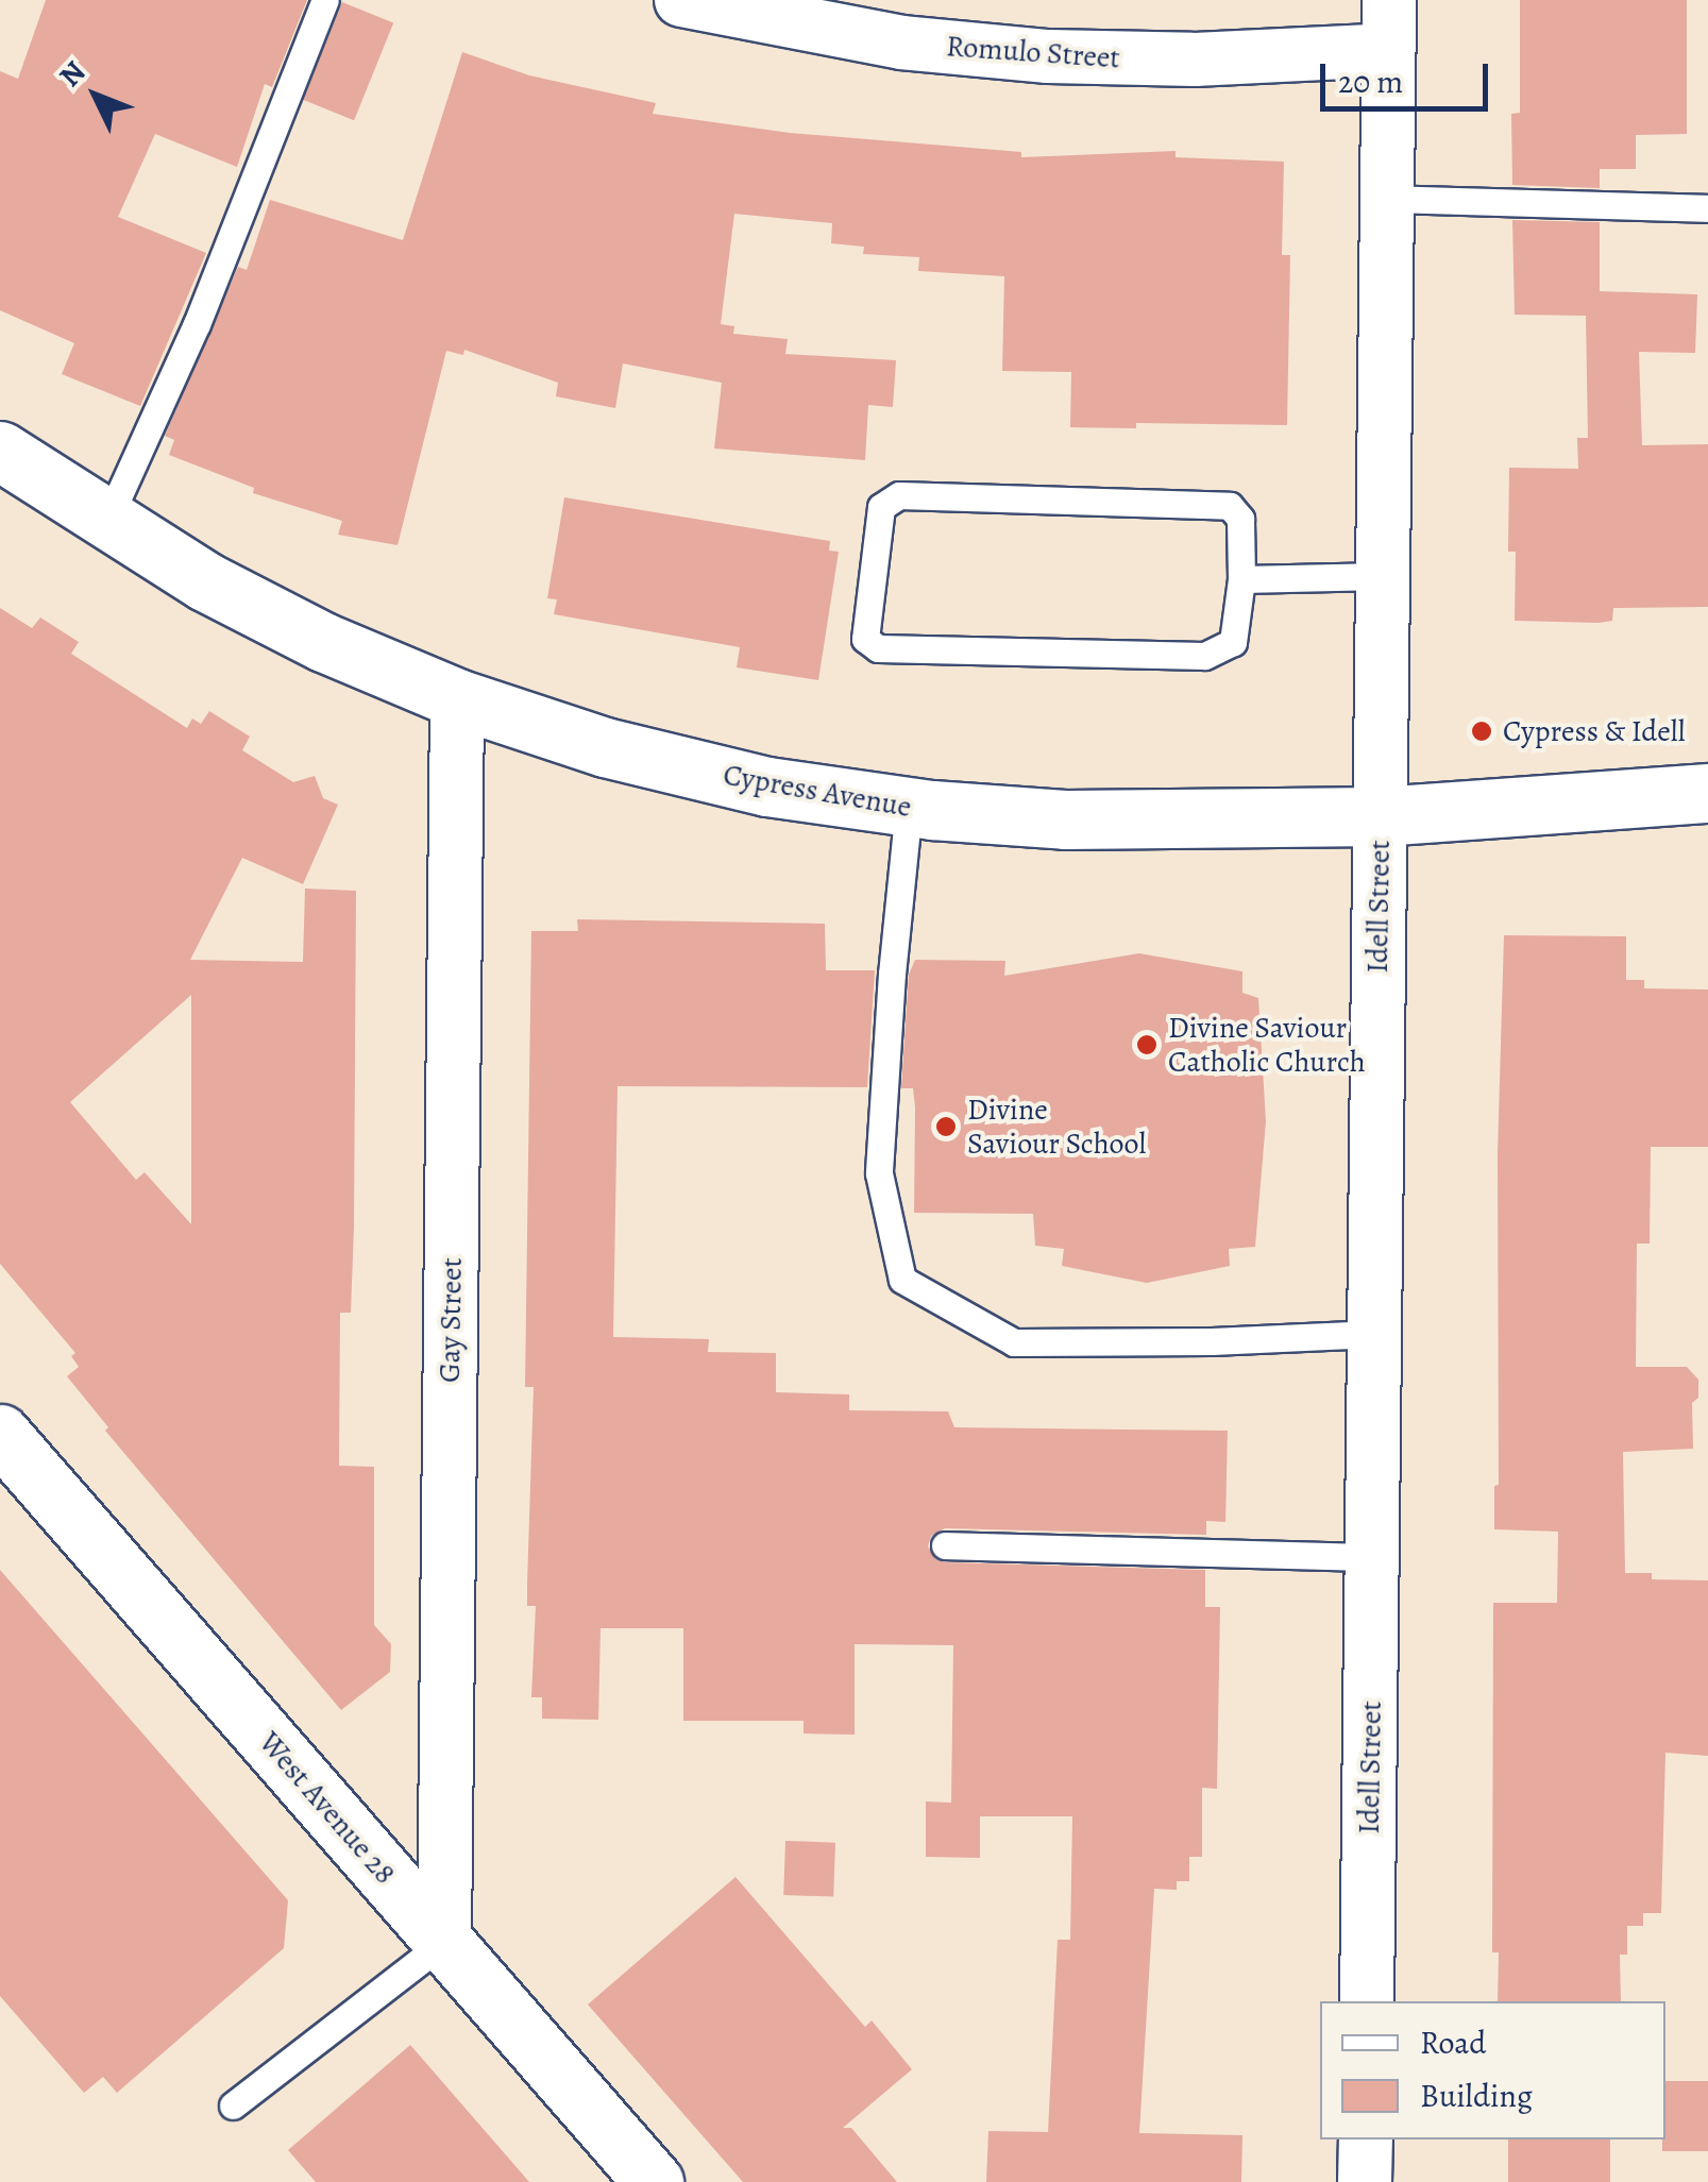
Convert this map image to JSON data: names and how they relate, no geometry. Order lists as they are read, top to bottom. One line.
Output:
{"streets":{"street":["Romulo Street","Cypress Avenue","Idell Street","Gay Street","West Avenue 28"]},"crossings":[["Romulo Street","Idell Street"],["Cypress Avenue","Idell Street"],["Cypress Avenue","Gay Street"],["Gay Street","West Avenue 28"]],"places":["Cypress & Idell","Divine Saviour Catholic Church","Divine Saviour School"],"legend":["Road","Building"],"scale_bar":"20 m","north":"top left"}
